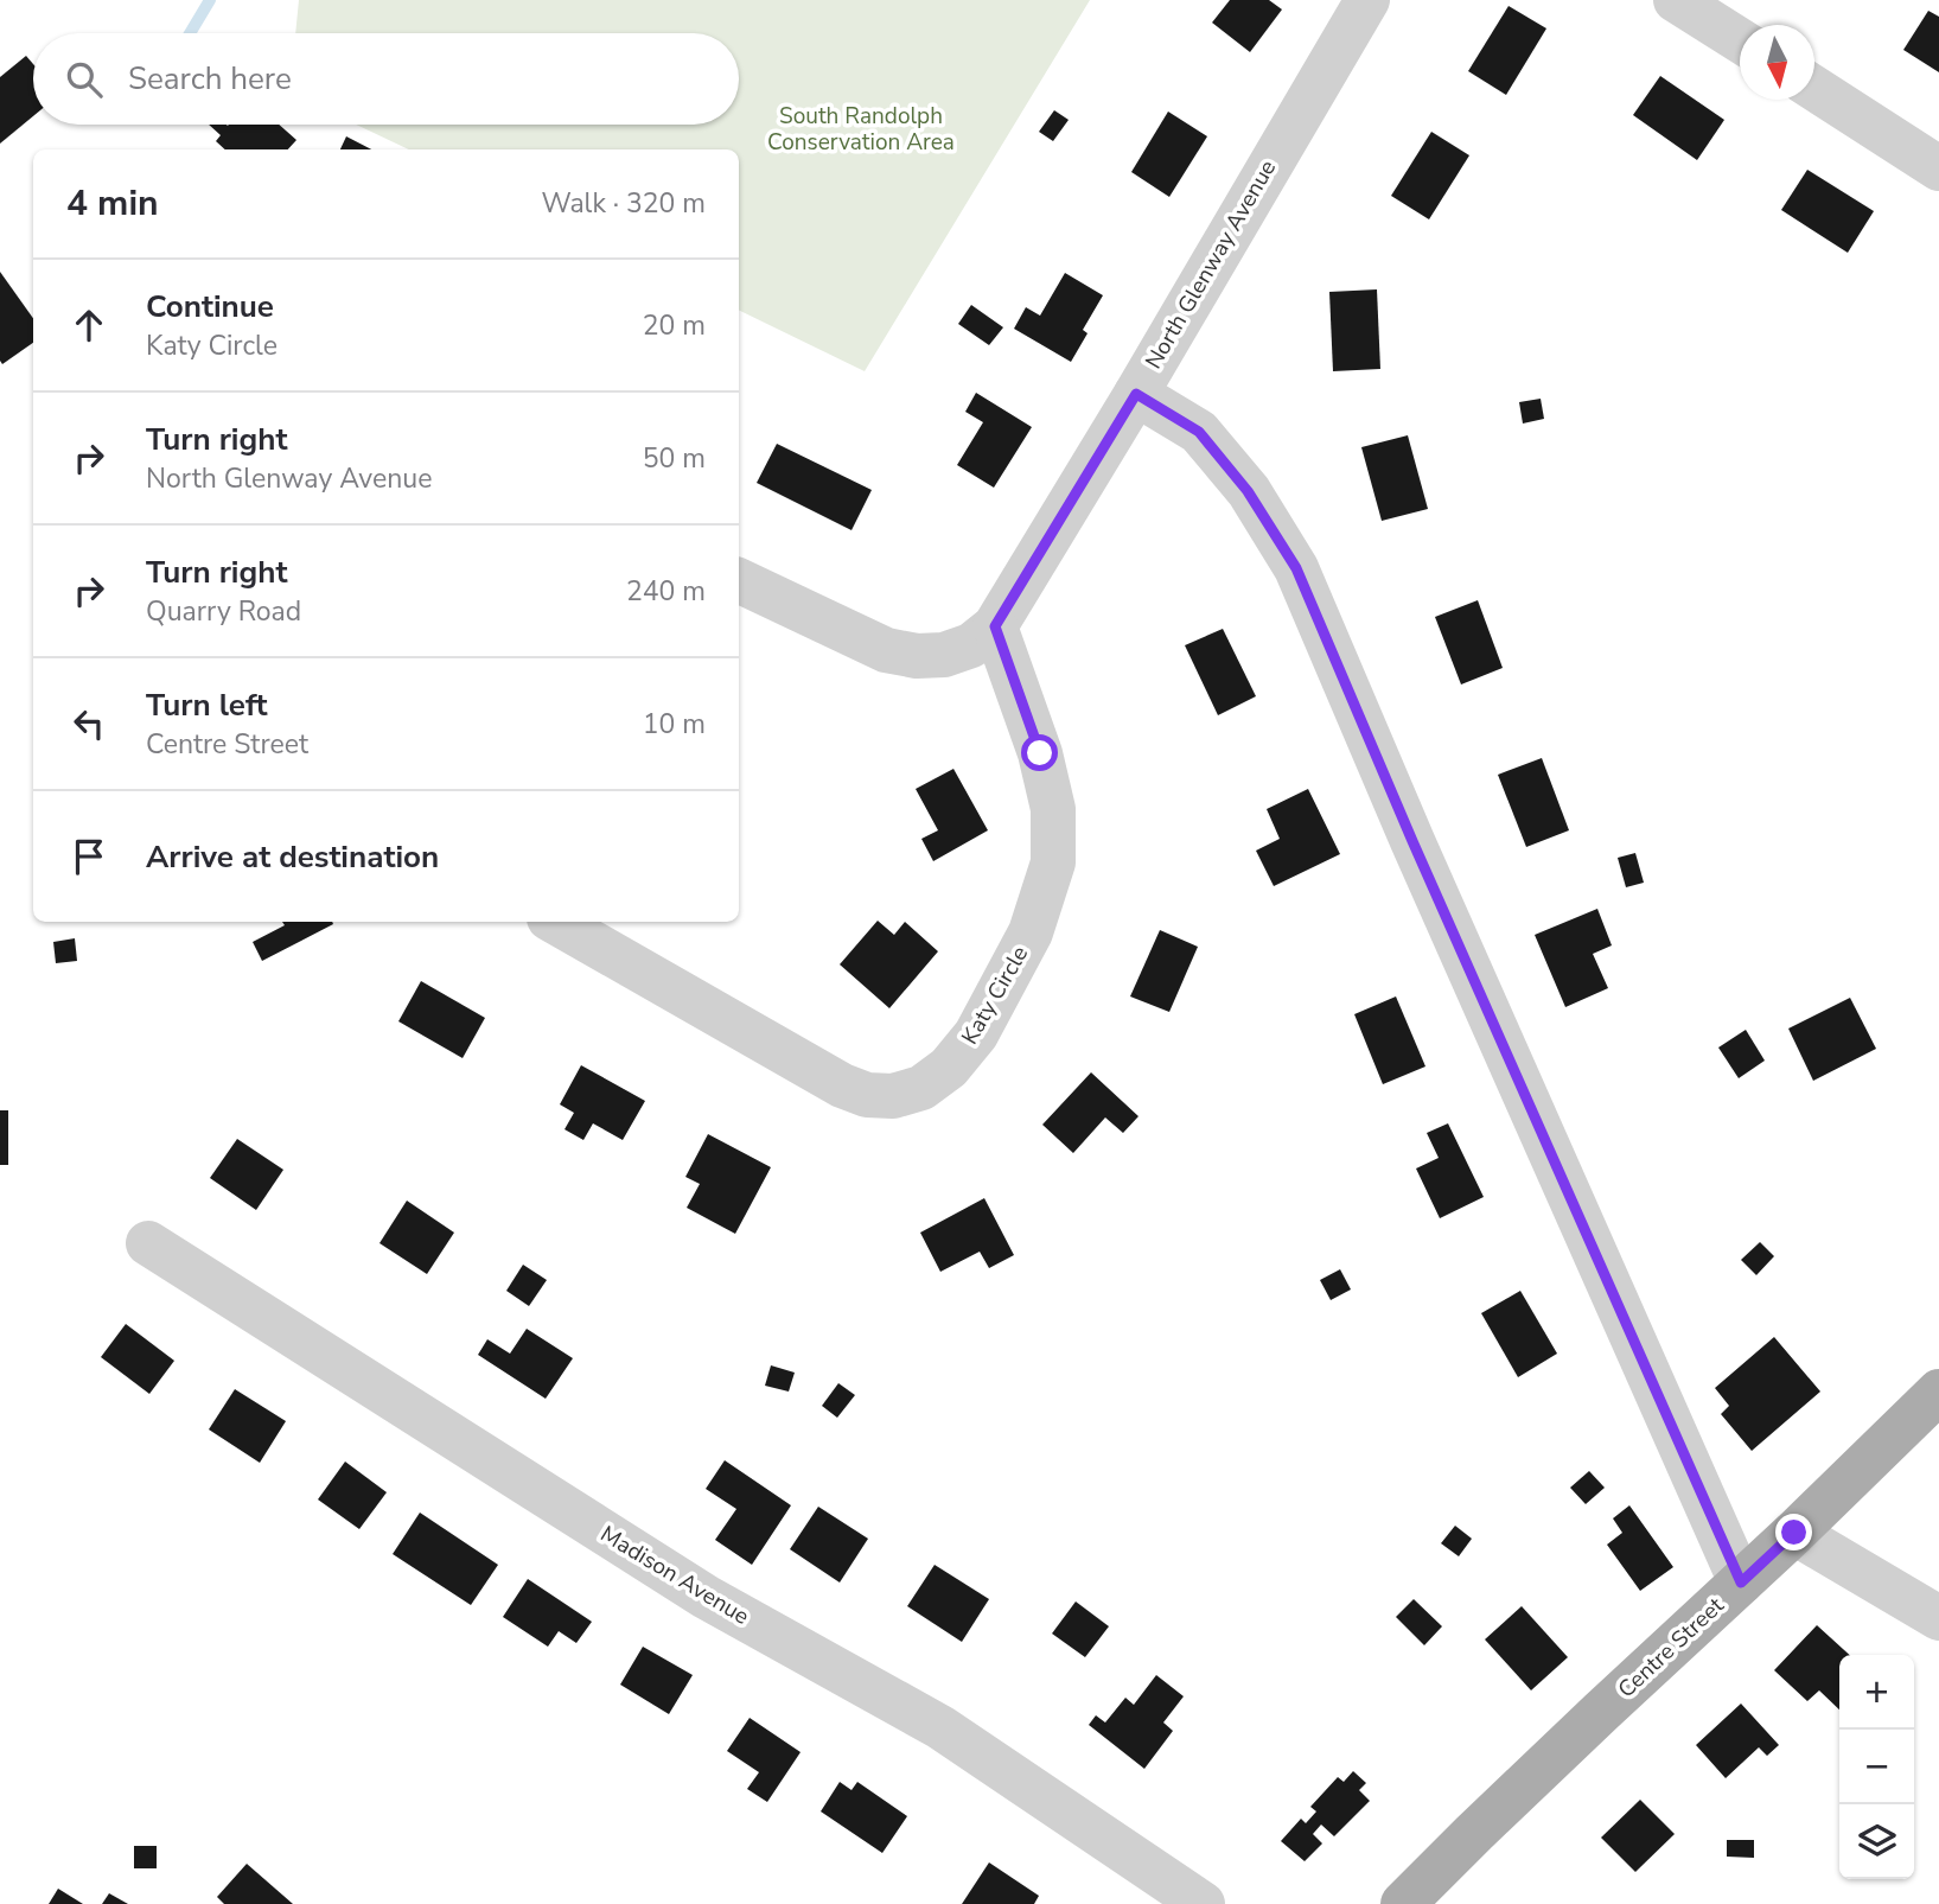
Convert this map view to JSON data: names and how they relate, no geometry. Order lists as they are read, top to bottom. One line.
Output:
{"streets":{"main road":["Centre Street"],"street":["North Glenway Avenue","Katy Circle","Madison Avenue"]},"crossings":[["North Glenway Avenue","Katy Circle"]],"parks":["South Randolph Conservation Area"],"north":"bottom","page":{"search":"Search here","heading":["4 min","Walk · 320 m"],"list":[["Continue","Katy Circle","20 m"],["Turn right","North Glenway Avenue","50 m"],["Turn right","Quarry Road","240 m"],["Turn left","Centre Street","10 m"],"Arrive at destination"],"map_buttons":["+","−"]}}
